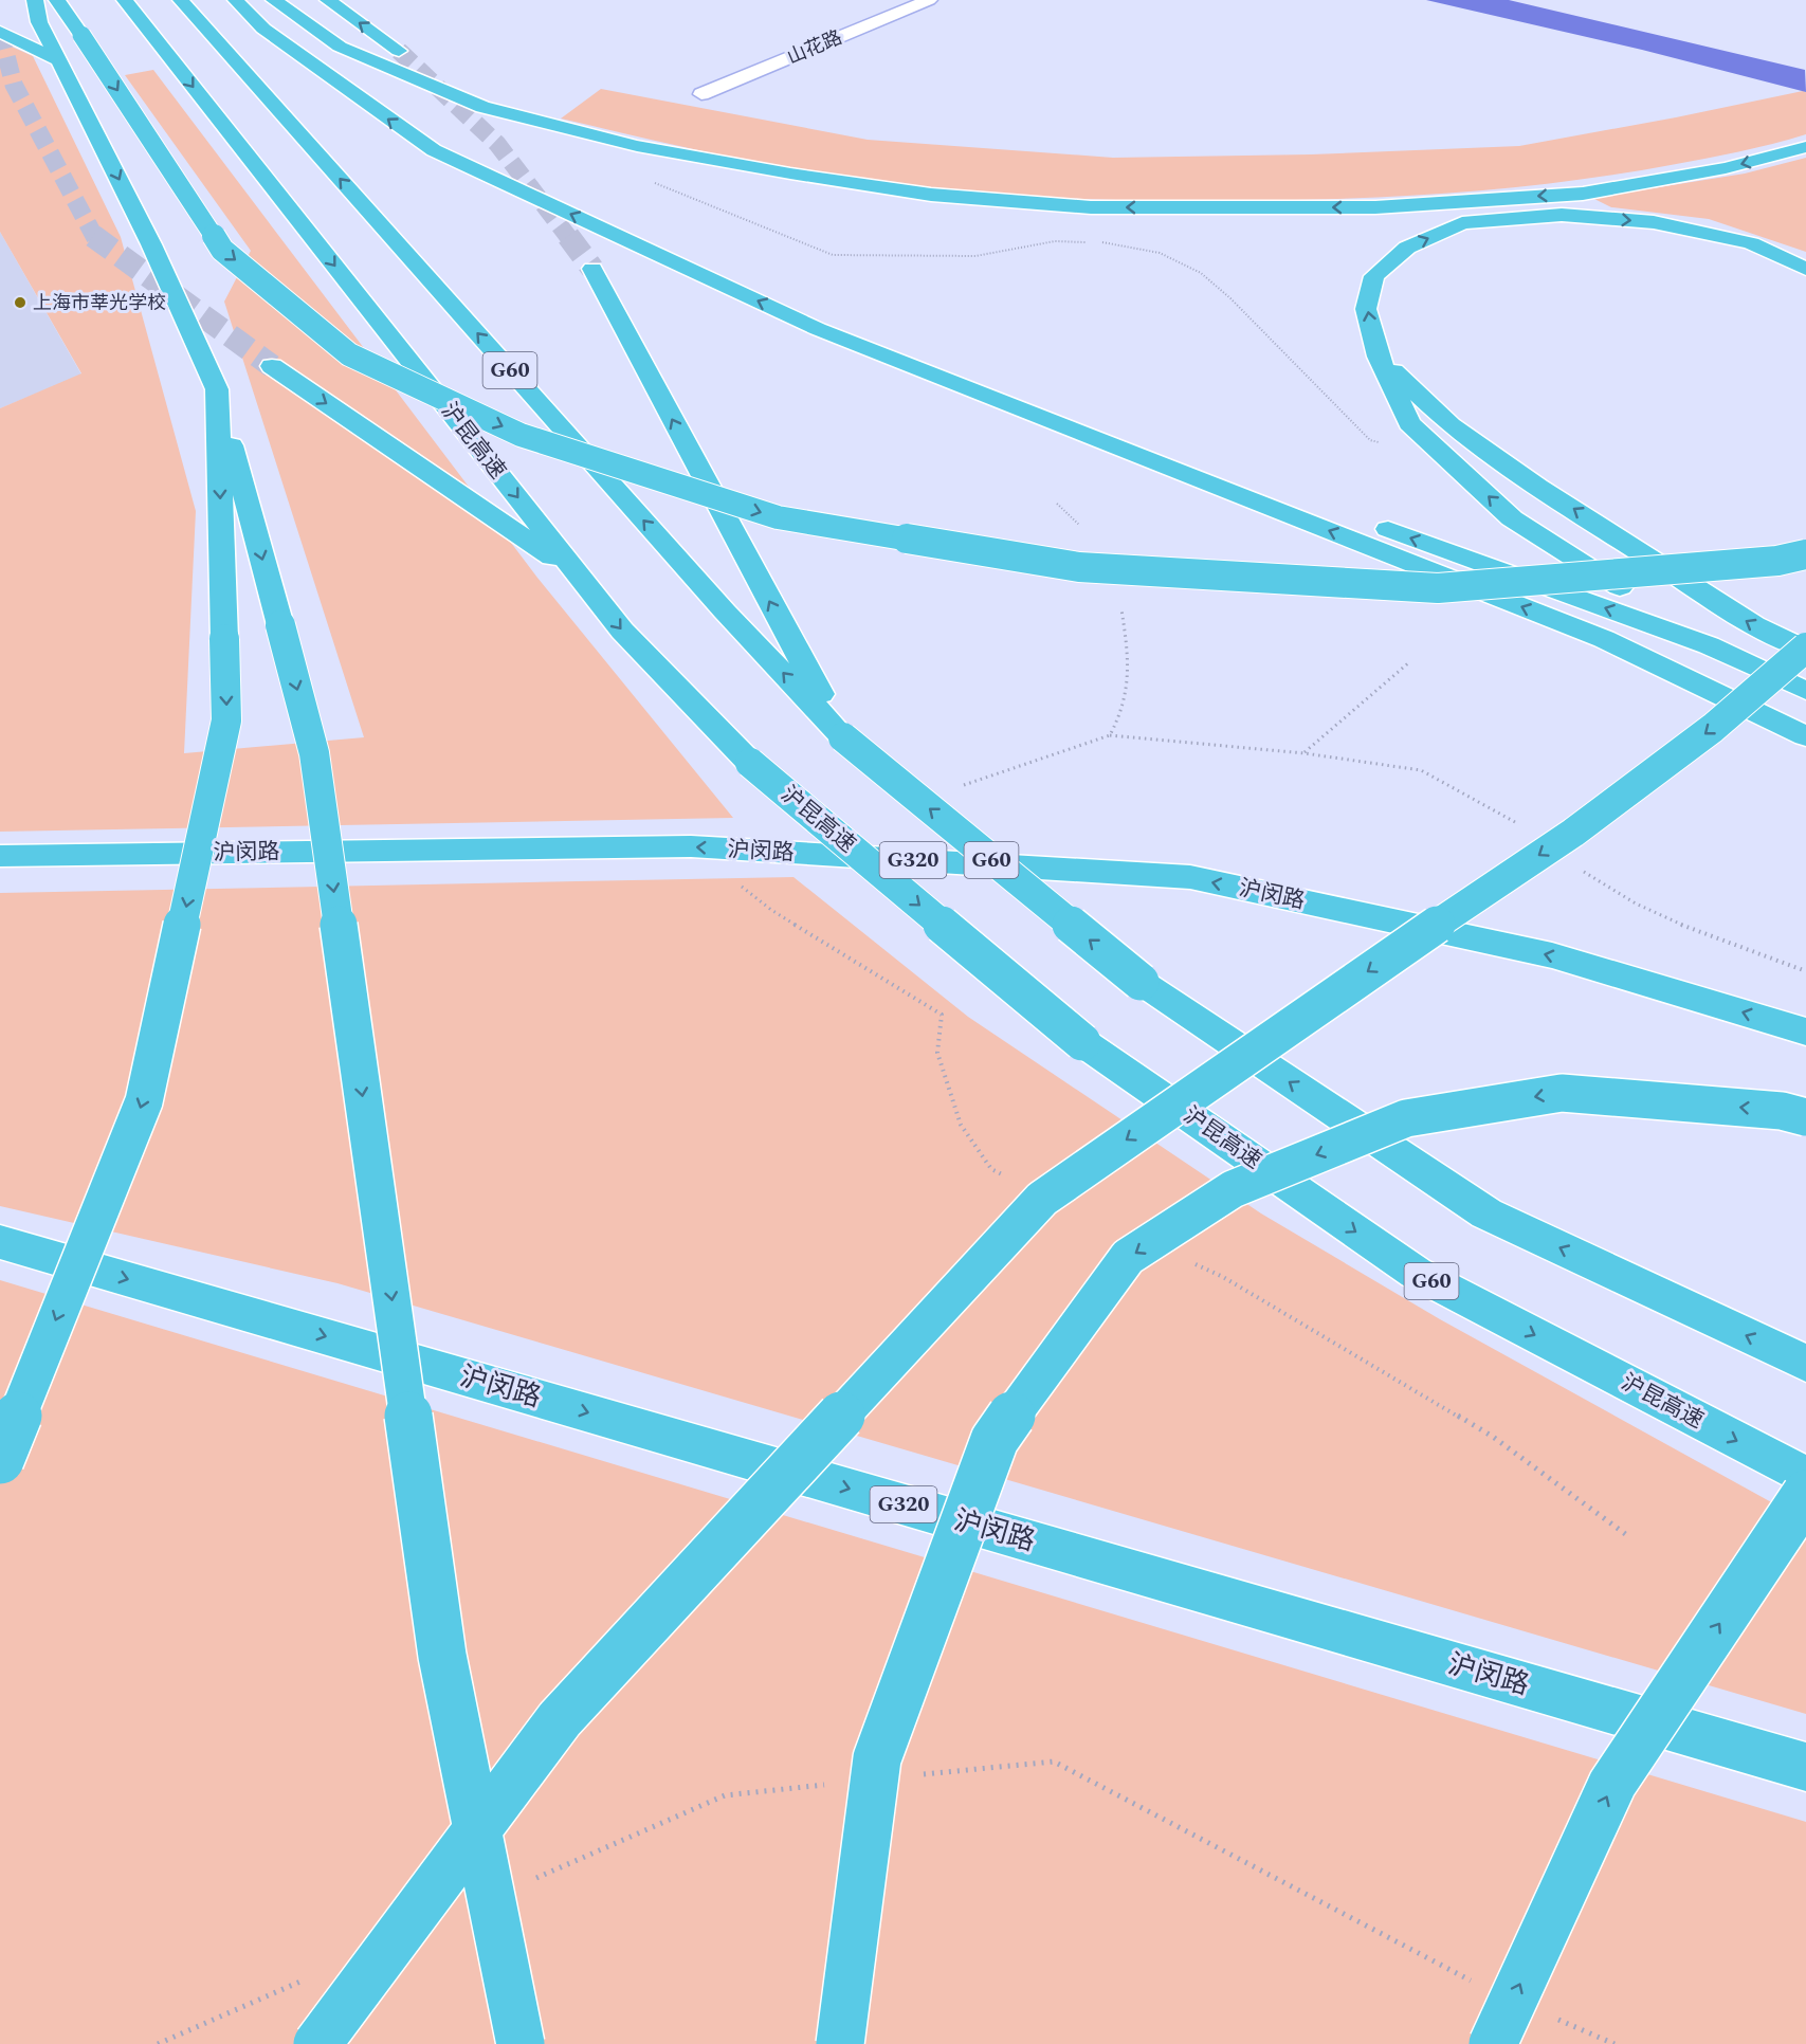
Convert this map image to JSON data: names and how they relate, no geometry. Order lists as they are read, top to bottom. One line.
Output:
{"streets":{"highway":["G60","沪昆高速","沪闵路","G320"],"street":["山花路"]},"places":["上海市莘光学校"]}
